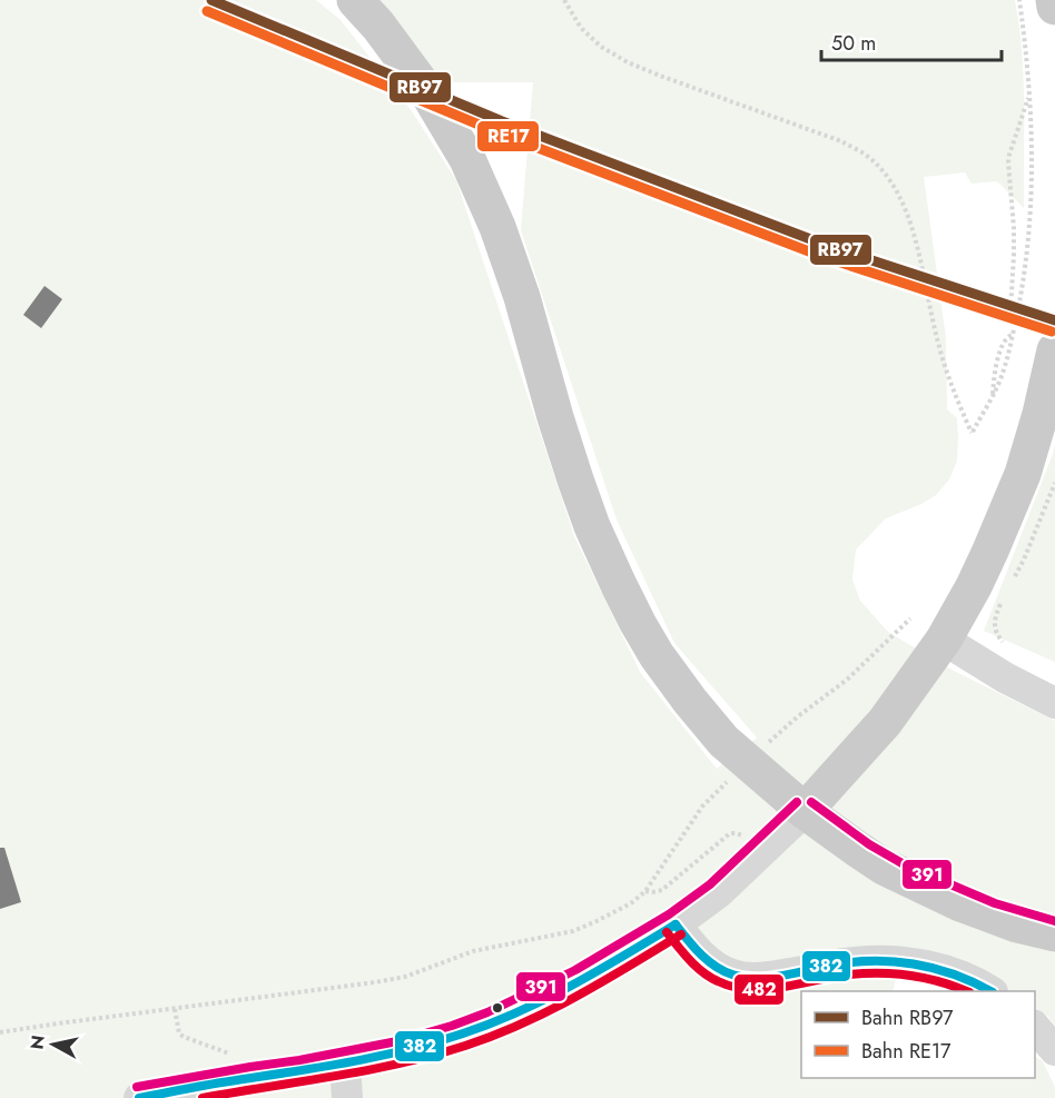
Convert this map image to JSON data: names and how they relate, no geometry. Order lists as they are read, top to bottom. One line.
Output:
{"lines":["rail line RB97","rail line RE17","transit line 391","transit line 382","transit line 482"],"legend":["Bahn RB97","Bahn RE17"],"scale_bar":"50 m","north":"left"}
